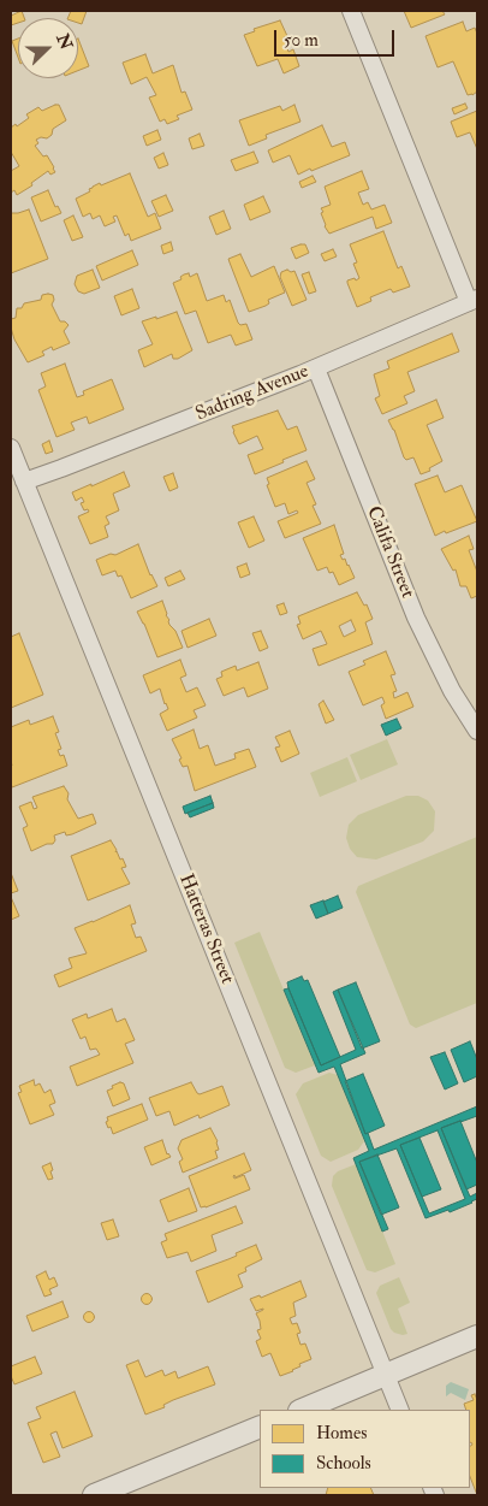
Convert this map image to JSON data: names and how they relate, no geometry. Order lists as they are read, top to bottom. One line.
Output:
{"streets":{"street":["Sadring Avenue","Califa Street","Hatteras Street"]},"crossings":[["Sadring Avenue","Califa Street"],["Sadring Avenue","Hatteras Street"]],"legend":["Homes","Schools"],"scale_bar":"50 m","north":"right"}
